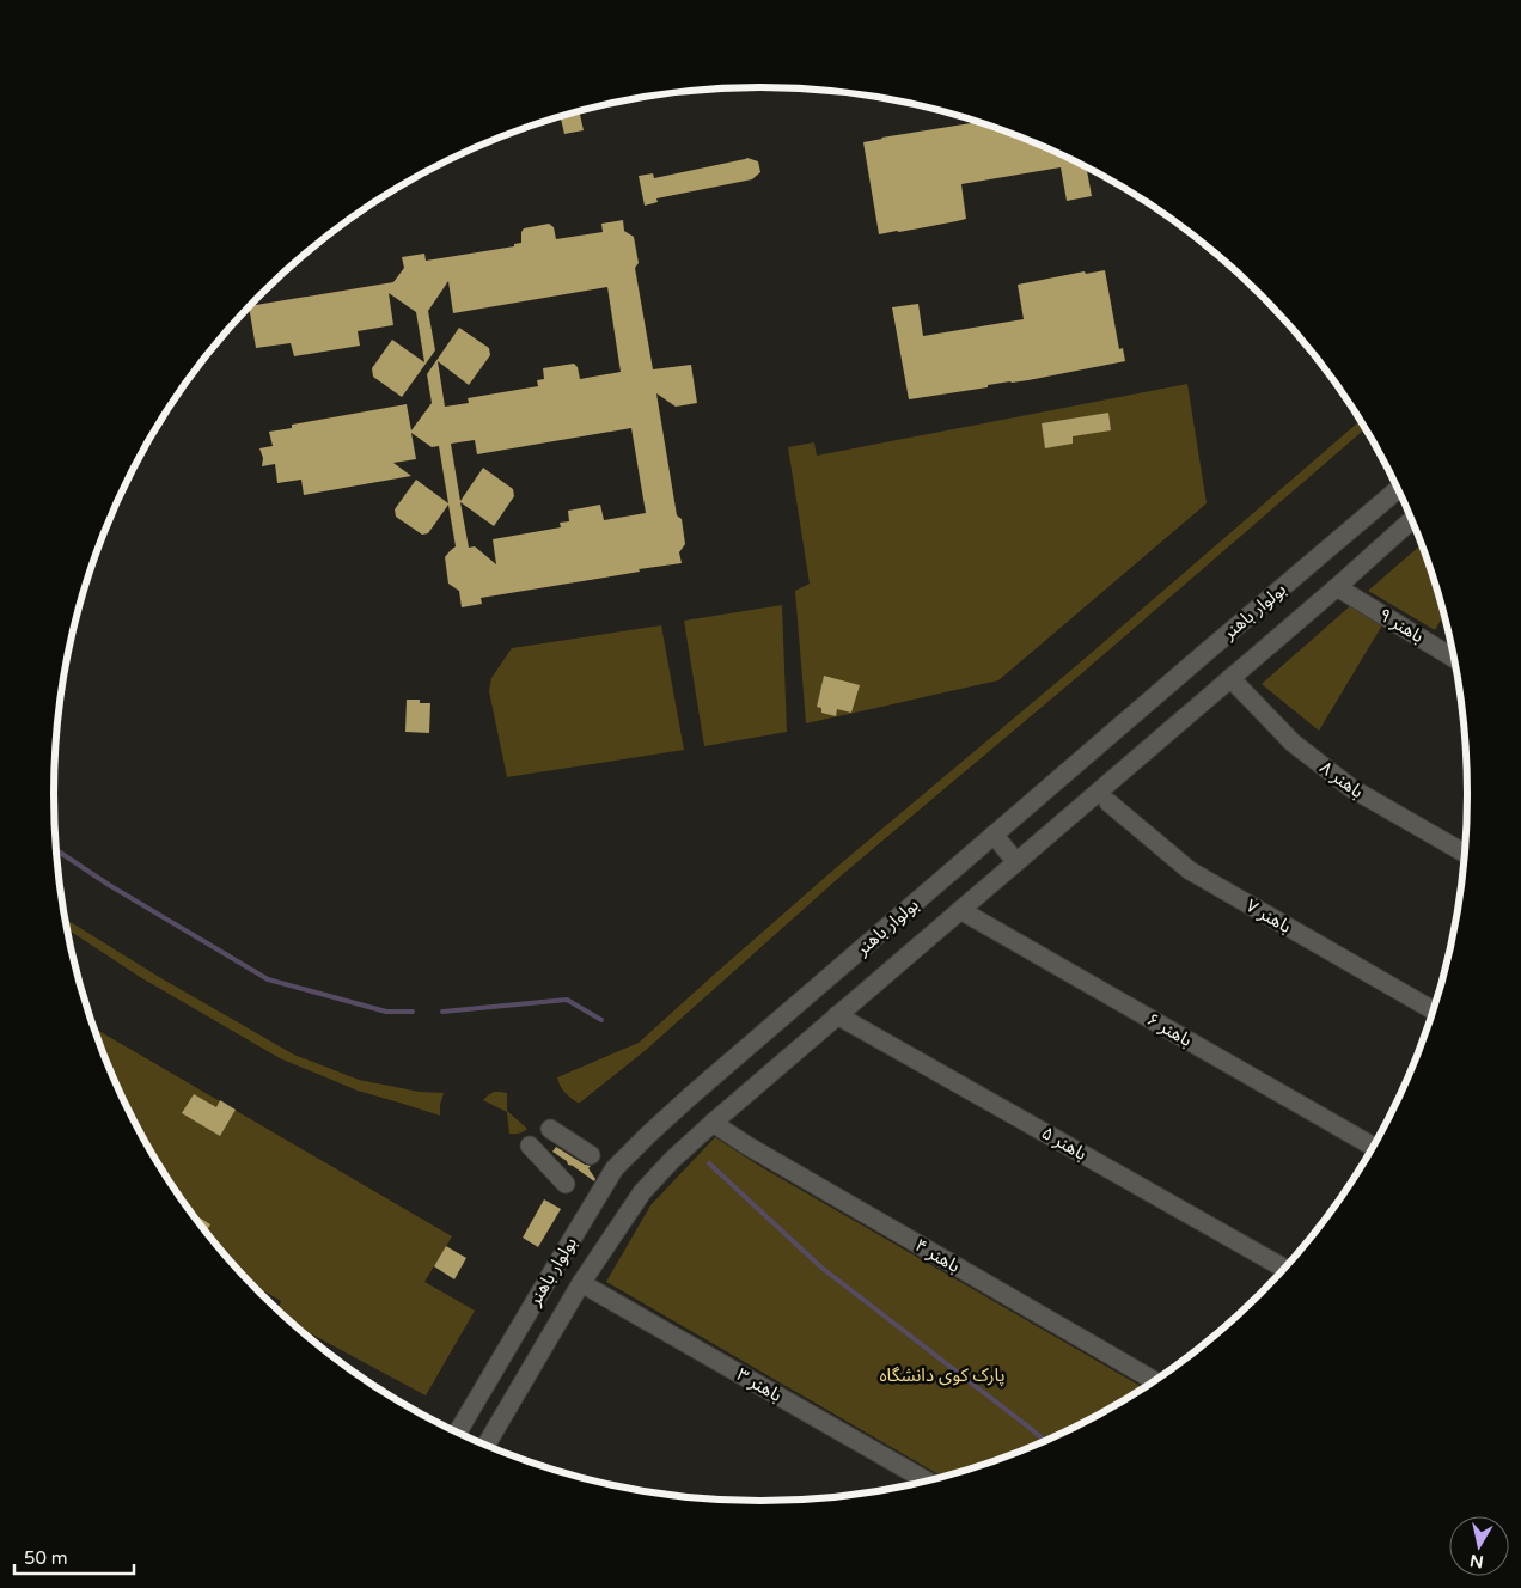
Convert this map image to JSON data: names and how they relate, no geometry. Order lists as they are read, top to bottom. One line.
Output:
{"streets":{"street":["بولوار باهنر","باهنر ۹","باهنر ۸","باهنر ۷","باهنر ۶","باهنر ۵","باهنر ۴","باهنر ۳"]},"crossings":[["بولوار باهنر","باهنر ۹"],["بولوار باهنر","باهنر ۸"],["بولوار باهنر","باهنر ۶"],["بولوار باهنر","باهنر ۵"],["بولوار باهنر","باهنر ۴"],["بولوار باهنر","باهنر ۳"]],"parks":["پارک کوی دانشگاه"],"scale_bar":"50 m","north":"bottom"}
